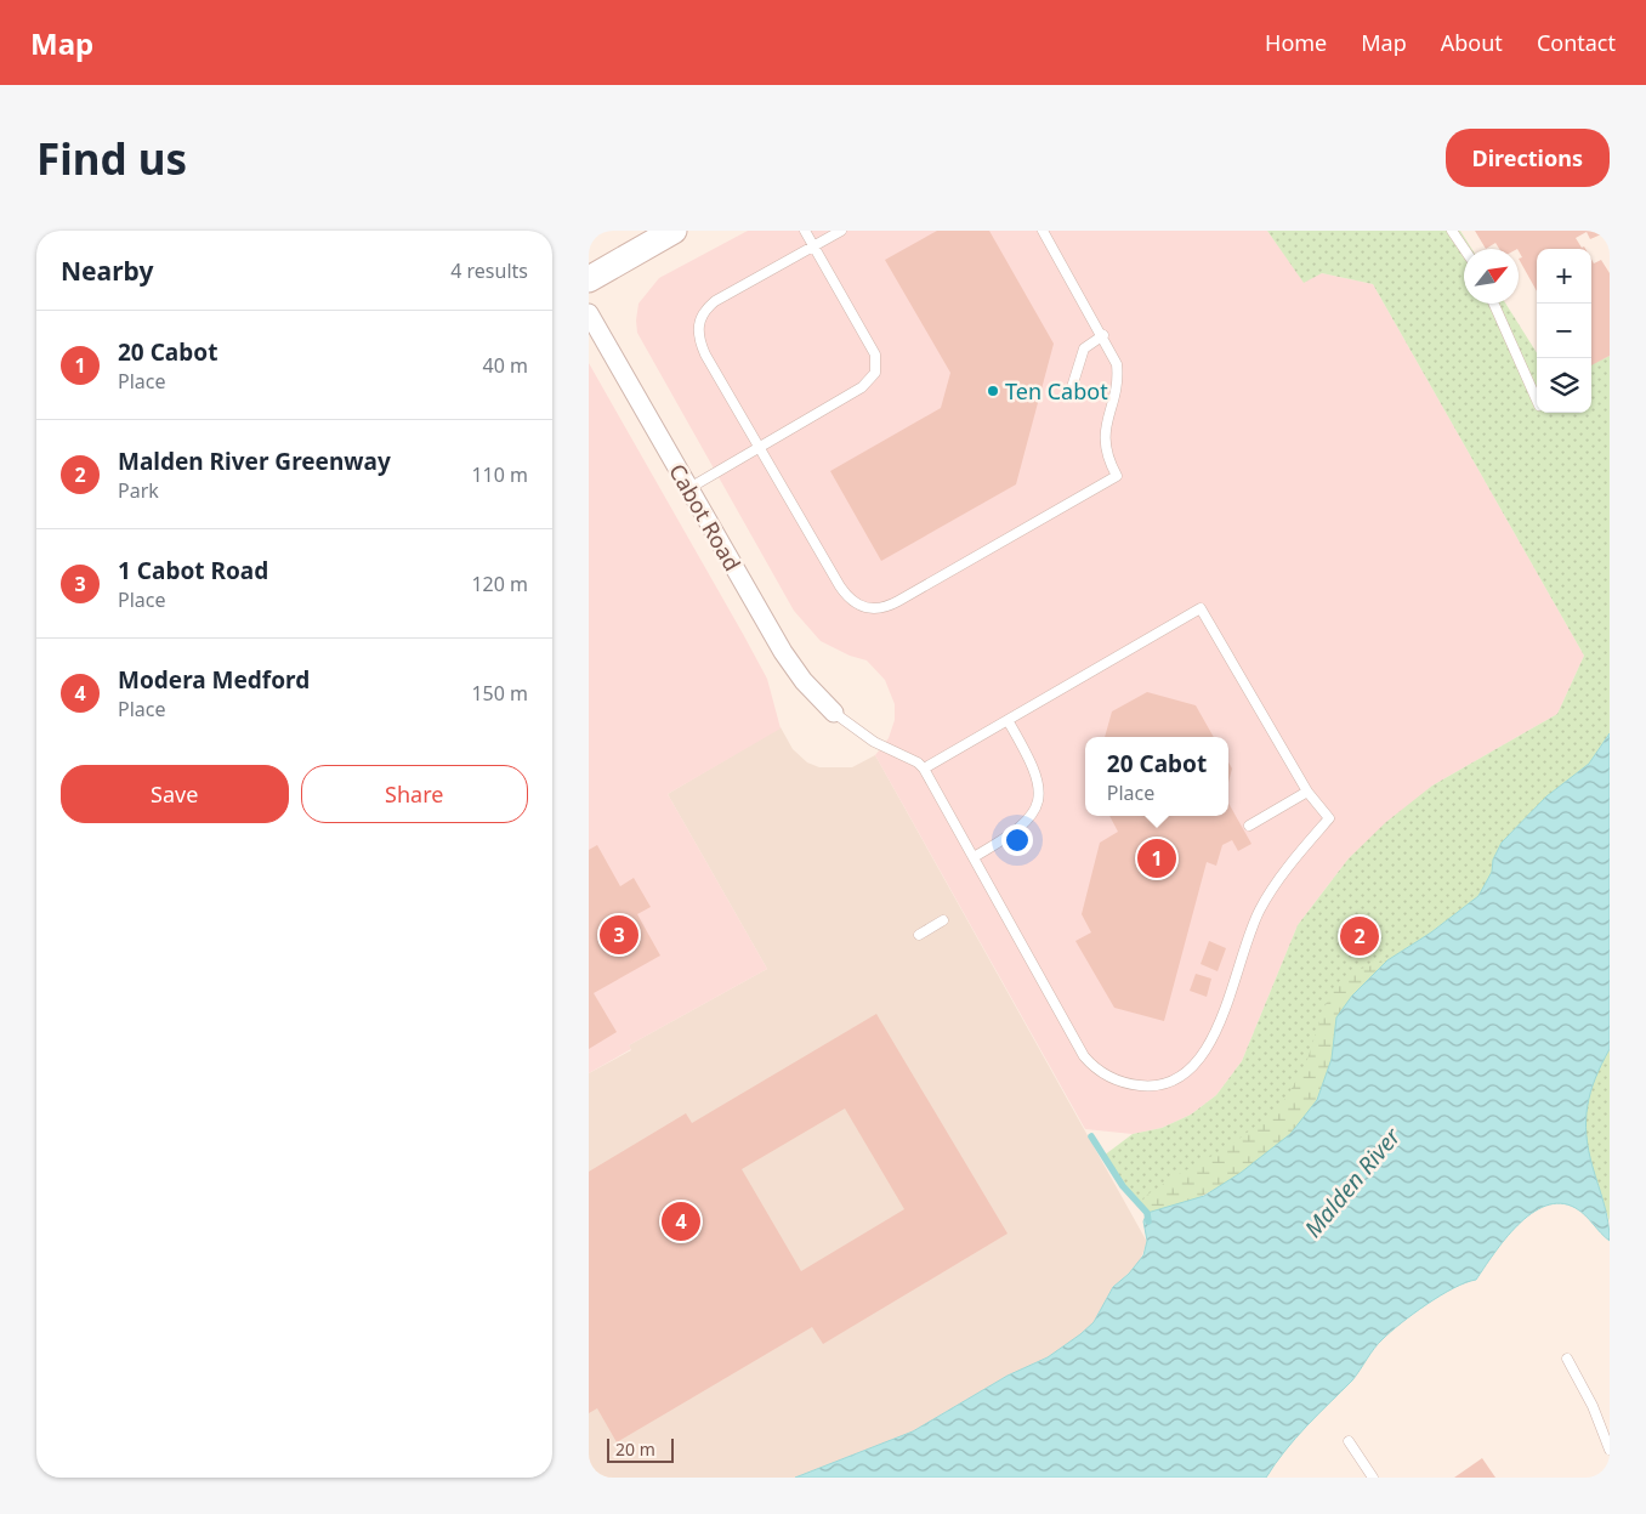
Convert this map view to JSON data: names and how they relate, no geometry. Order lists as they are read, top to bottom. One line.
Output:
{"streets":{"street":["Cabot Road"]},"water":["Malden River"],"places":["Ten Cabot"],"scale_bar":"20 m","north":"top right","page":{"header":"Map","nav":["Home","Map","About","Contact"],"buttons":["Directions",["Save","Share"]],"title":"Find us","heading":["Nearby","4 results"],"map_buttons":["+","−"],"list":[{"mark":"1","name":"20 Cabot","note":"Place","value":"40 m"},{"mark":"2","name":"Malden River Greenway","note":"Park","value":"110 m"},{"mark":"3","name":"1 Cabot Road","note":"Place","value":"120 m"},{"mark":"4","name":"Modera Medford","note":"Place","value":"150 m"}],"popup":["20 Cabot","Place"],"pins":["1","3","2","4"],"scale":"20 m"}}
